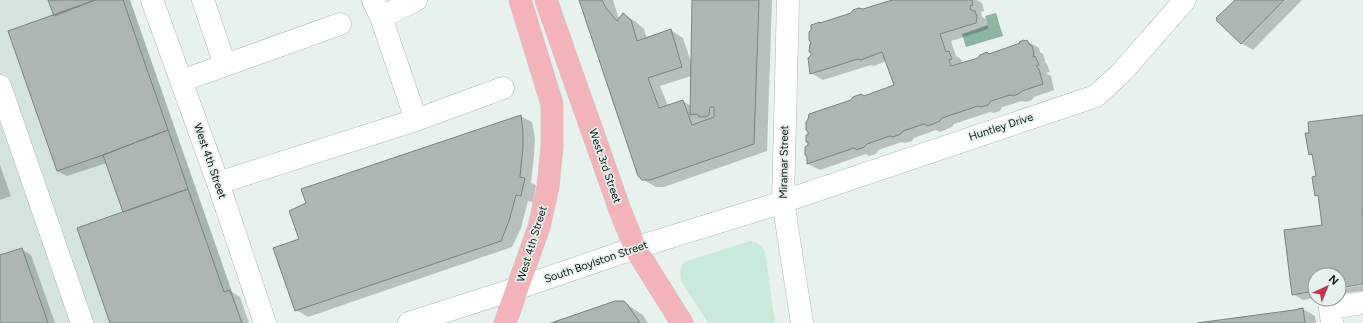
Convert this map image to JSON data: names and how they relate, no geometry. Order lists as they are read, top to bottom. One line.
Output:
{"streets":{"main road":["West 4th Street","West 3rd Street"],"street":["Huntley Drive","Miramar Street","South Boylston Street"]},"crossings":[["Huntley Drive","Miramar Street"],["Huntley Drive","South Boylston Street"],["West 4th Street","South Boylston Street"],["Miramar Street","South Boylston Street"],["West 3rd Street","South Boylston Street"]],"north":"top right"}
